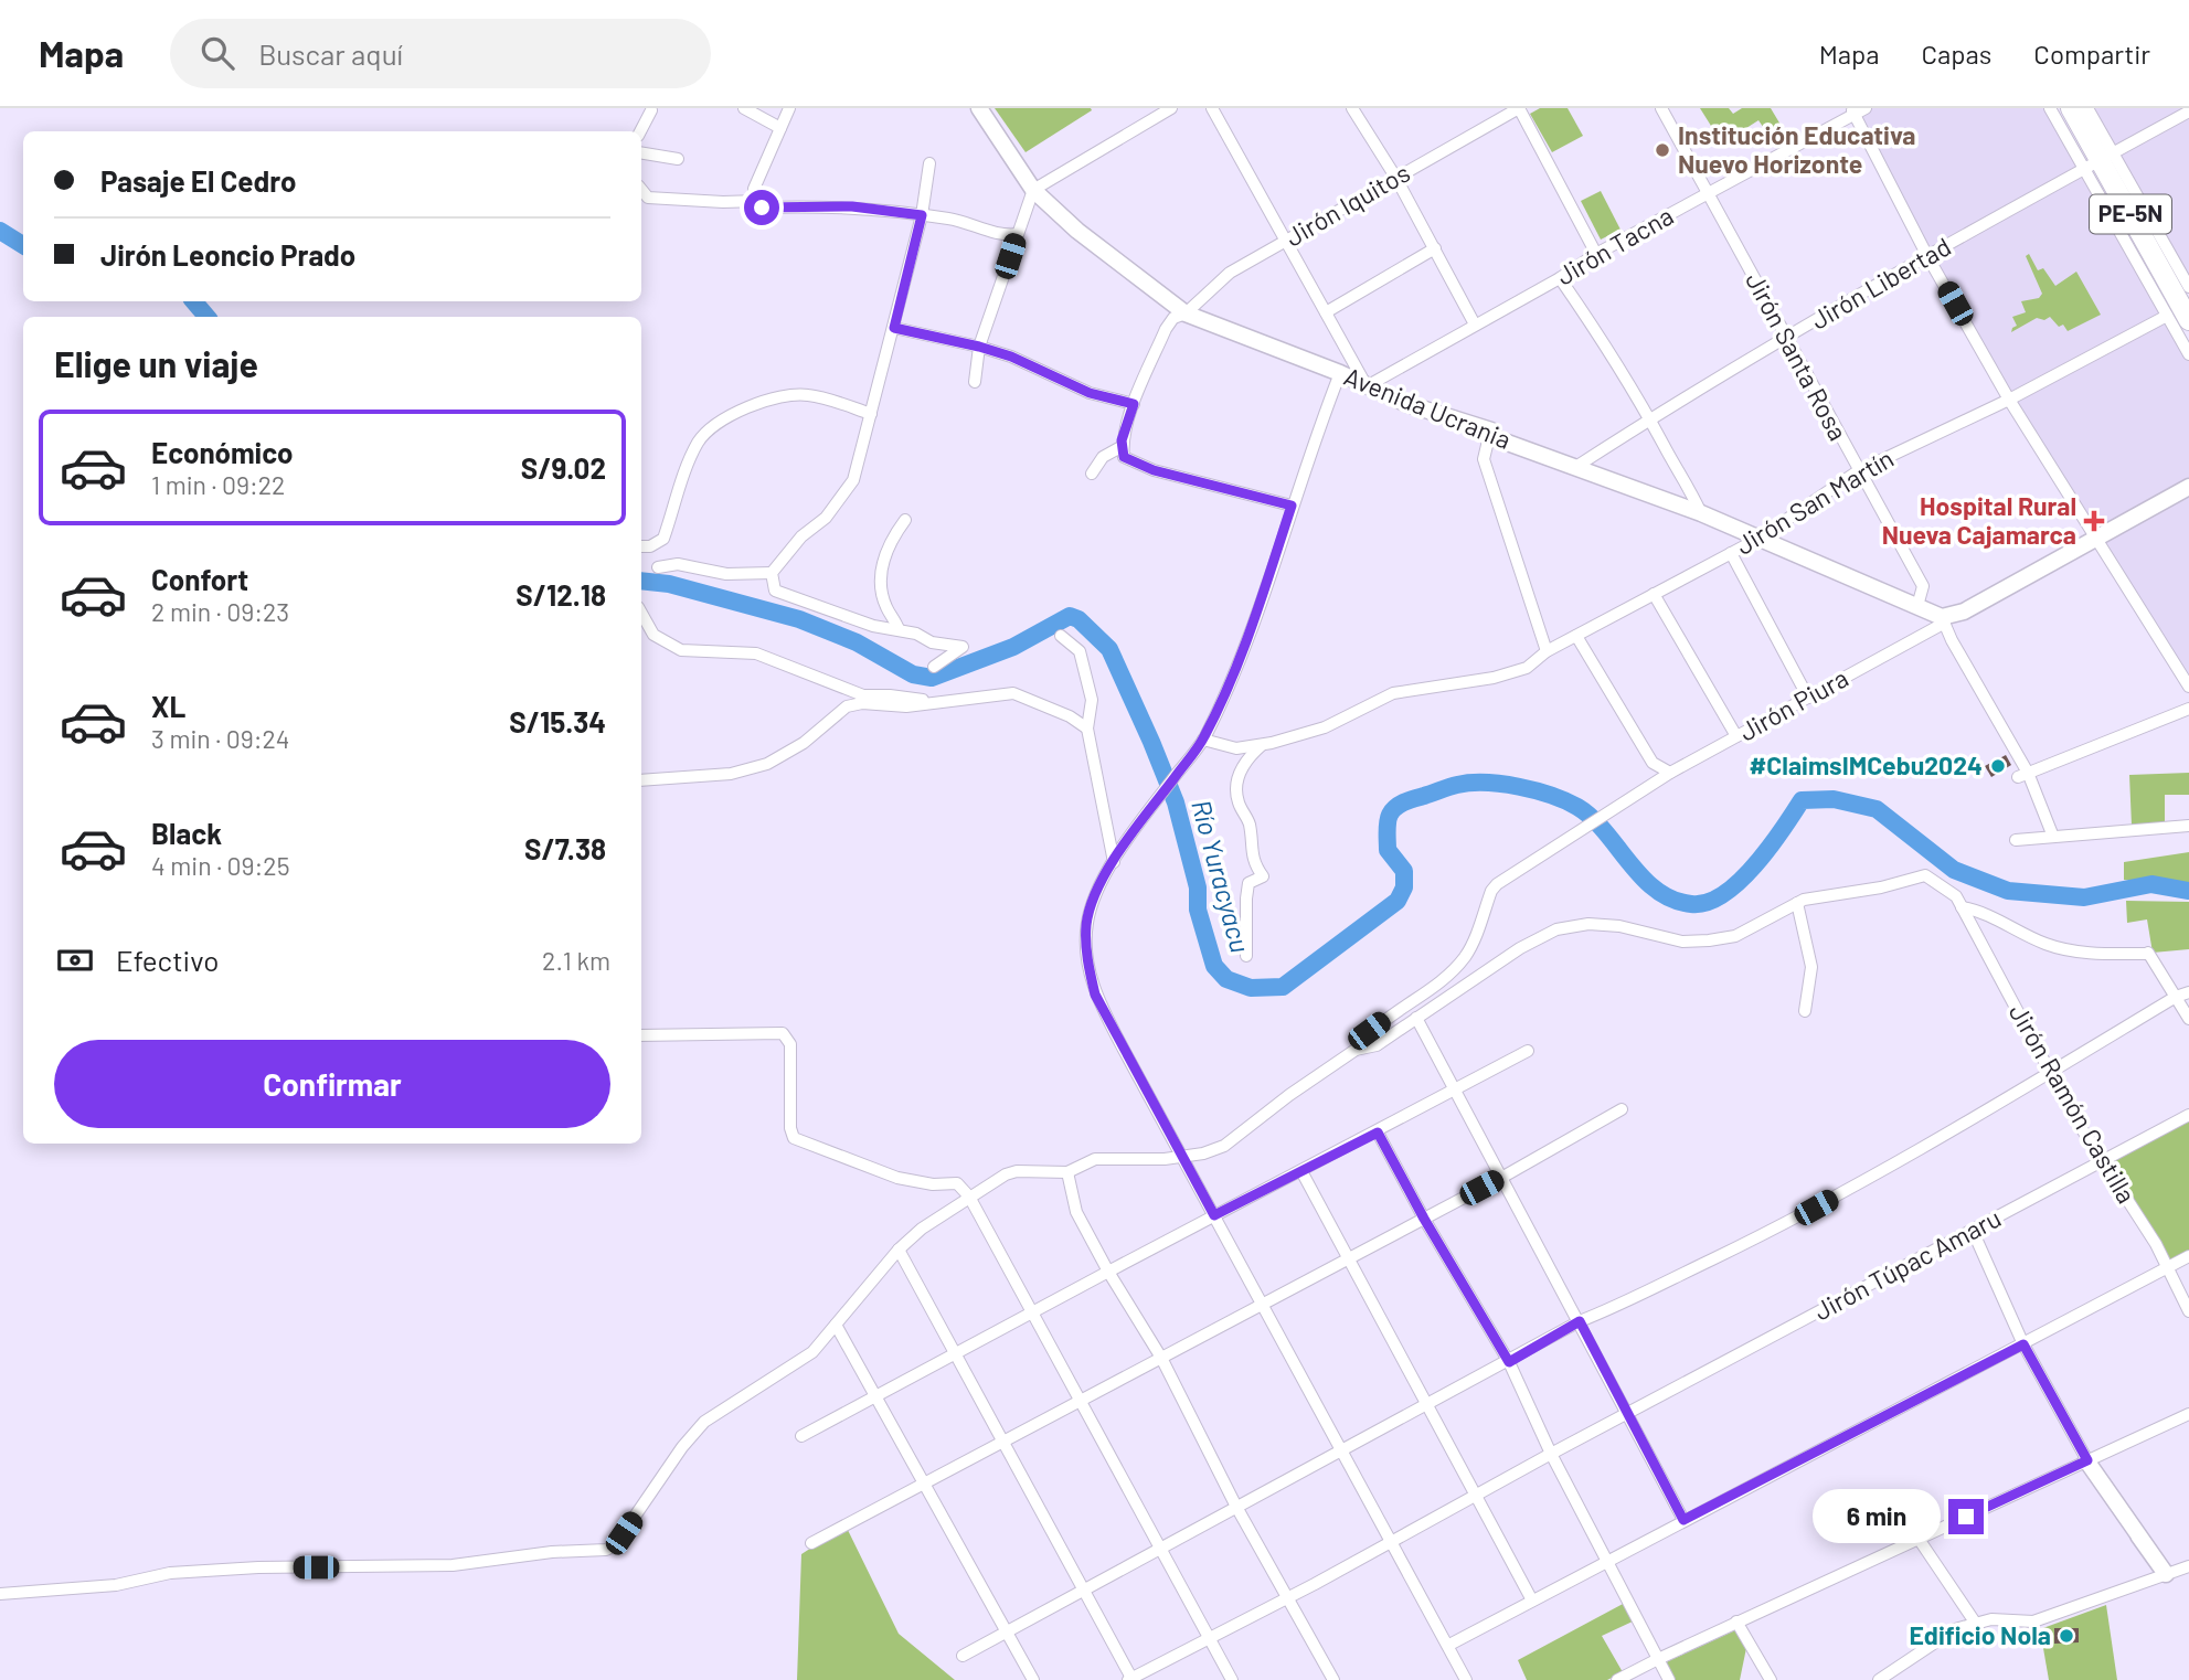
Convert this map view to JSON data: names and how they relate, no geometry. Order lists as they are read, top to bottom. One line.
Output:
{"streets":{"highway":["PE-5N"],"main road":["Avenida Ucrania","Jirón Piura"],"street":["Jirón Iquitos","Jirón Tacna","Jirón Libertad","Jirón Santa Rosa","Jirón San Martín","Jirón Ramón Castilla","Jirón Túpac Amaru"]},"crossings":[["Jirón Iquitos","Avenida Ucrania"],["PE-5N","Jirón Libertad"],["Jirón Tacna","Jirón Santa Rosa"],["Jirón Tacna","Avenida Ucrania"],["Jirón Libertad","Jirón Santa Rosa"],["Jirón Libertad","Avenida Ucrania"],["Jirón Santa Rosa","Avenida Ucrania"],["Jirón Santa Rosa","Jirón San Martín"],["Avenida Ucrania","Jirón San Martín"],["Avenida Ucrania","Jirón Piura"],["Jirón Ramón Castilla","Jirón Túpac Amaru"]],"water":["Río Yuracyacu"],"places":{"other":["Institución Educativa Nuevo Horizonte","#ClaimsIMCebu2024","Edificio Nola"],"health":["Hospital Rural Nueva Cajamarca"]},"page":{"header":"Mapa","search":"Buscar aquí","nav":["Mapa","Capas","Compartir"],"banner":["Pasaje El Cedro","Jirón Leoncio Prado"],"heading":"Elige un viaje","list":[{"name":"Económico","note":"1 min · 09:22","value":"S/9.02"},{"name":"Confort","note":"2 min · 09:23","value":"S/12.18"},{"name":"XL","note":"3 min · 09:24","value":"S/15.34"},{"name":"Black","note":"4 min · 09:25","value":"S/7.38"}],"pay":["Efectivo","2.1 km"],"buttons":"Confirmar","bubble":"6 min"}}
